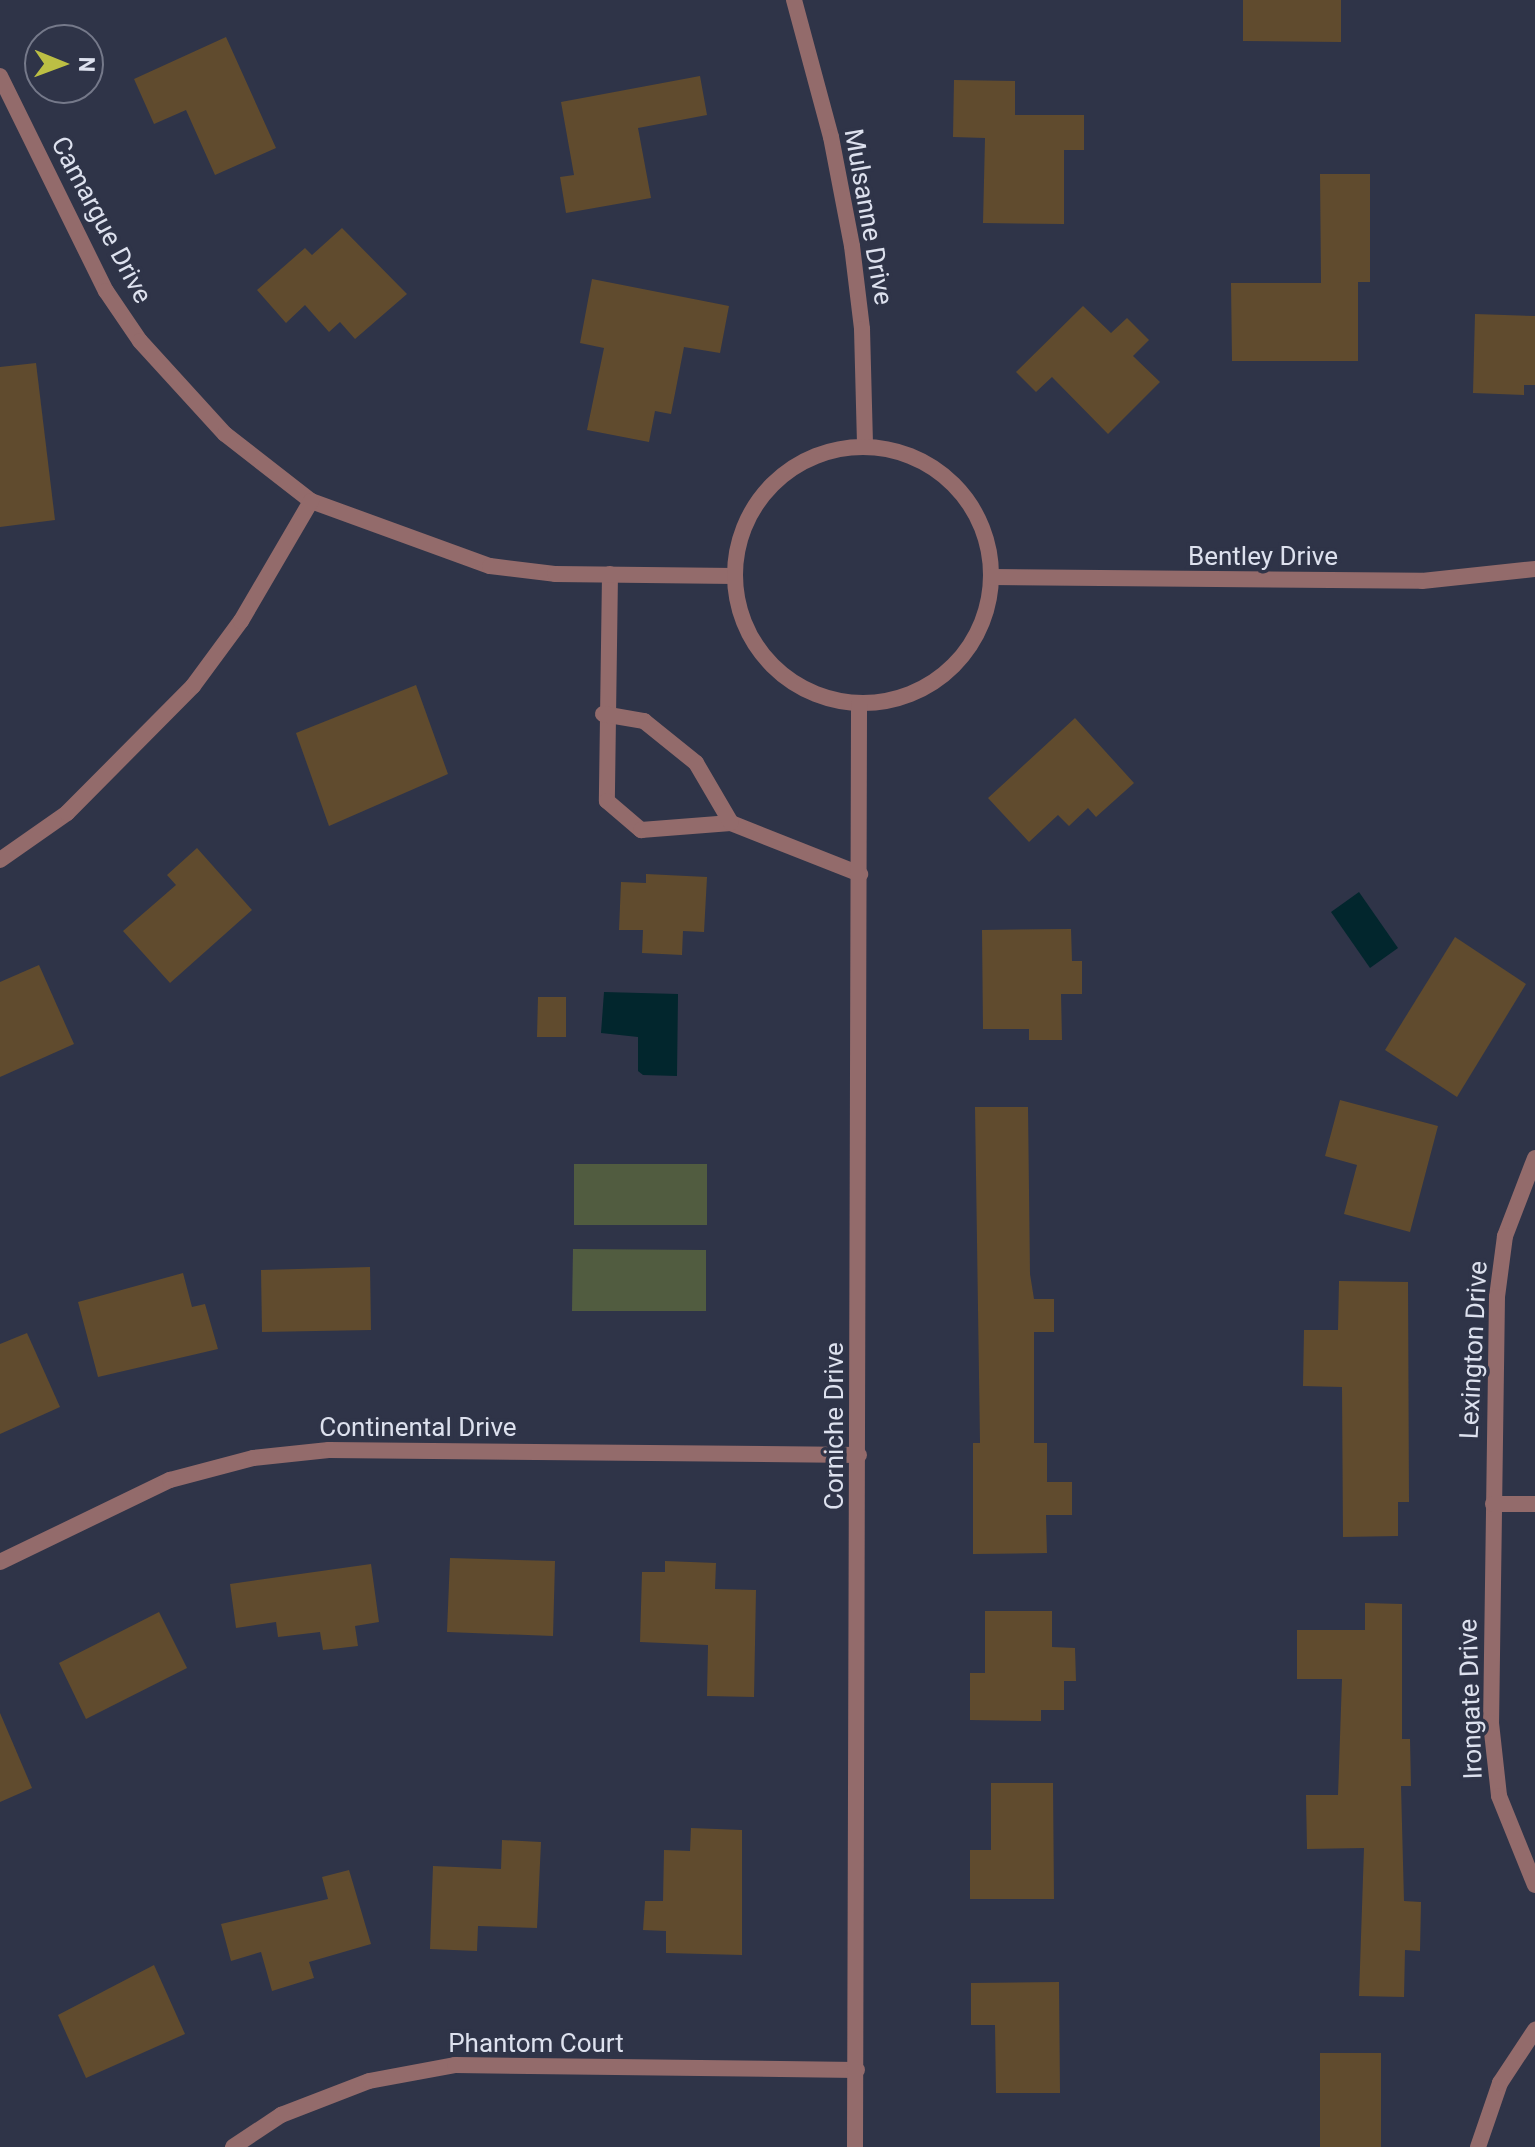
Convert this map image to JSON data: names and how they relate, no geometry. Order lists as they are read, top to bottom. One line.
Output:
{"streets":{"street":["Mulsanne Drive","Camargue Drive","Bentley Drive","Lexington Drive","Corniche Drive","Continental Drive","Irongate Drive","Phantom Court"]},"crossings":[["Mulsanne Drive","Camargue Drive"],["Mulsanne Drive","Bentley Drive"],["Mulsanne Drive","Corniche Drive"],["Camargue Drive","Bentley Drive"],["Camargue Drive","Corniche Drive"],["Bentley Drive","Corniche Drive"],["Lexington Drive","Irongate Drive"],["Corniche Drive","Continental Drive"],["Corniche Drive","Phantom Court"]],"north":"right"}
